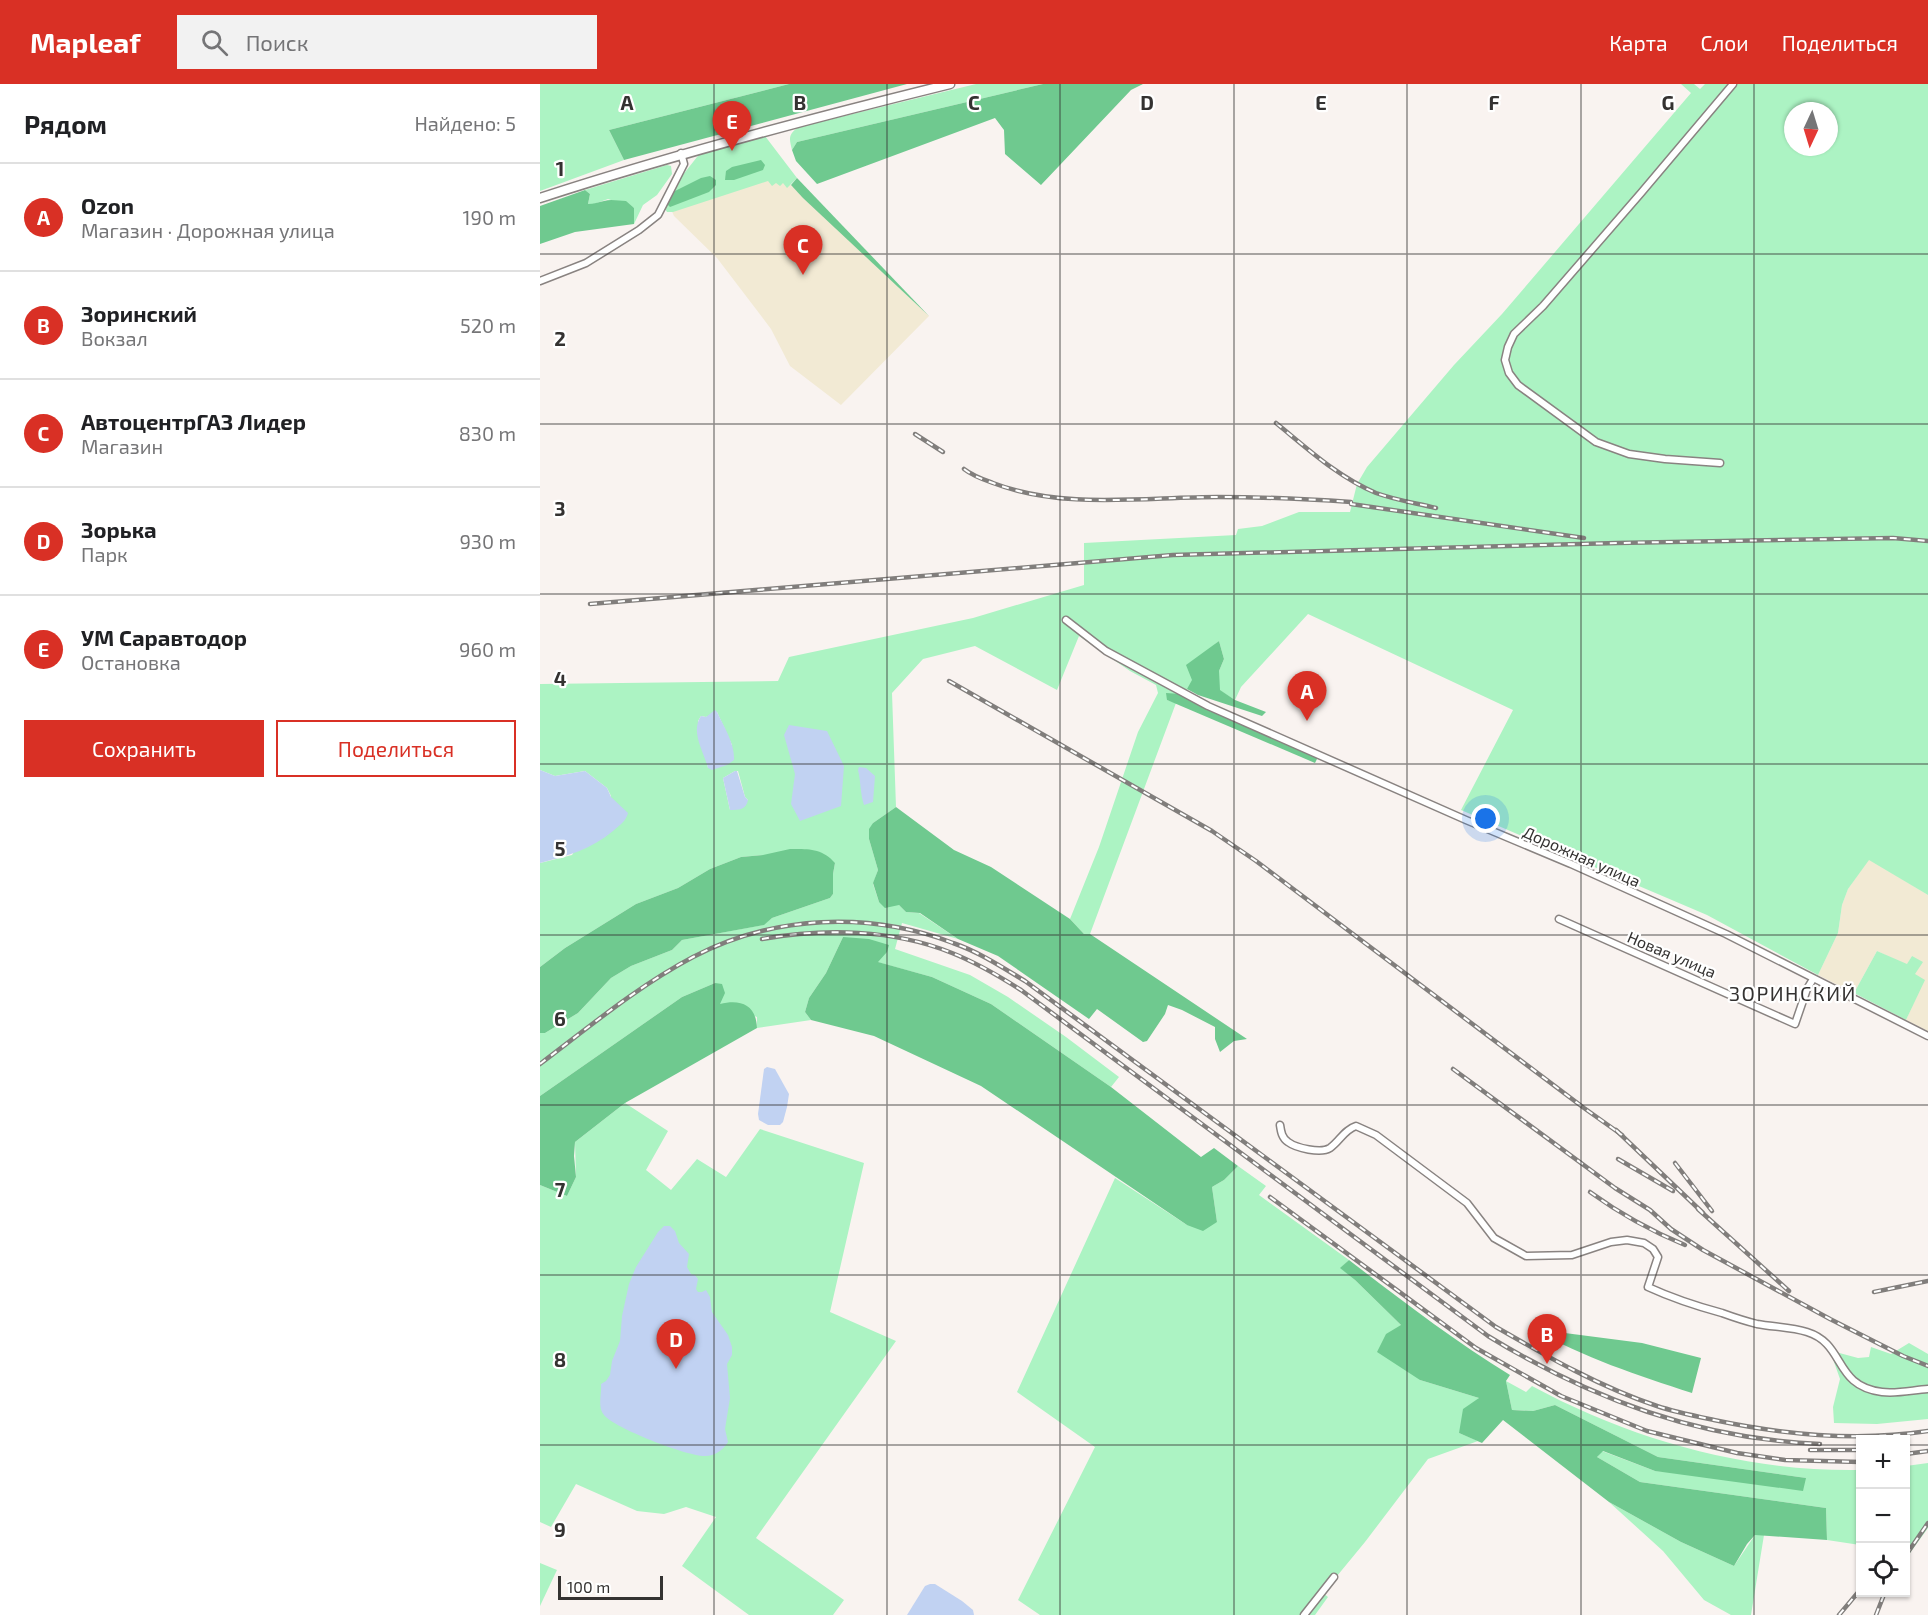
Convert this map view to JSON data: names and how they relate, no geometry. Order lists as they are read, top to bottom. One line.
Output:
{"streets":{"street":["Дорожная улица","Новая улица"]},"crossings":[["Дорожная улица","Новая улица"]],"districts":["ЗОРИНСКИЙ"],"scale_bar":"100 m","north":"bottom","page":{"header":"Mapleaf","search":"Поиск","nav":["Карта","Слои","Поделиться"],"heading":["Рядом","Найдено: 5"],"pins":["E","C","A","B","D"],"list":[{"mark":"A","name":"Ozon","note":"Магазин · Дорожная улица","value":"190 m"},{"mark":"B","name":"Зоринский","note":"Вокзал","value":"520 m"},{"mark":"C","name":"АвтоцентрГАЗ Лидер","note":"Магазин","value":"830 m"},{"mark":"D","name":"Зорька","note":"Парк","value":"930 m"},{"mark":"E","name":"УМ Саравтодор","note":"Остановка","value":"960 m"}],"buttons":["Сохранить","Поделиться"],"map_buttons":["+","−"],"scale":"100 m"},"grid":{"columns":["A","B","C","D","E","F","G"],"rows":["1","2","3","4","5","6","7","8","9"]}}
